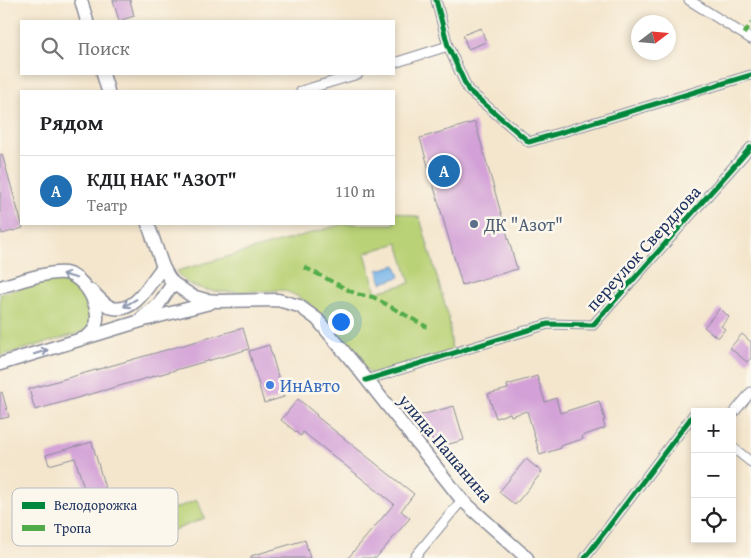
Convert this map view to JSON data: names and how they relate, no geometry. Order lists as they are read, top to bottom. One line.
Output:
{"streets":{"main road":["улица Пашанина"],"street":["переулок Свердлова"]},"crossings":[["переулок Свердлова","улица Пашанина"]],"places":["ДК \"Азот\"","ИнАвто"],"legend":["Велодорожка","Тропа"],"north":"right","page":{"search":"Поиск","heading":"Рядом","pins":"A","list":[{"mark":"A","name":"КДЦ НАК \"АЗОТ\"","note":"Театр","value":"110 m"}],"map_buttons":["+","−"]}}
